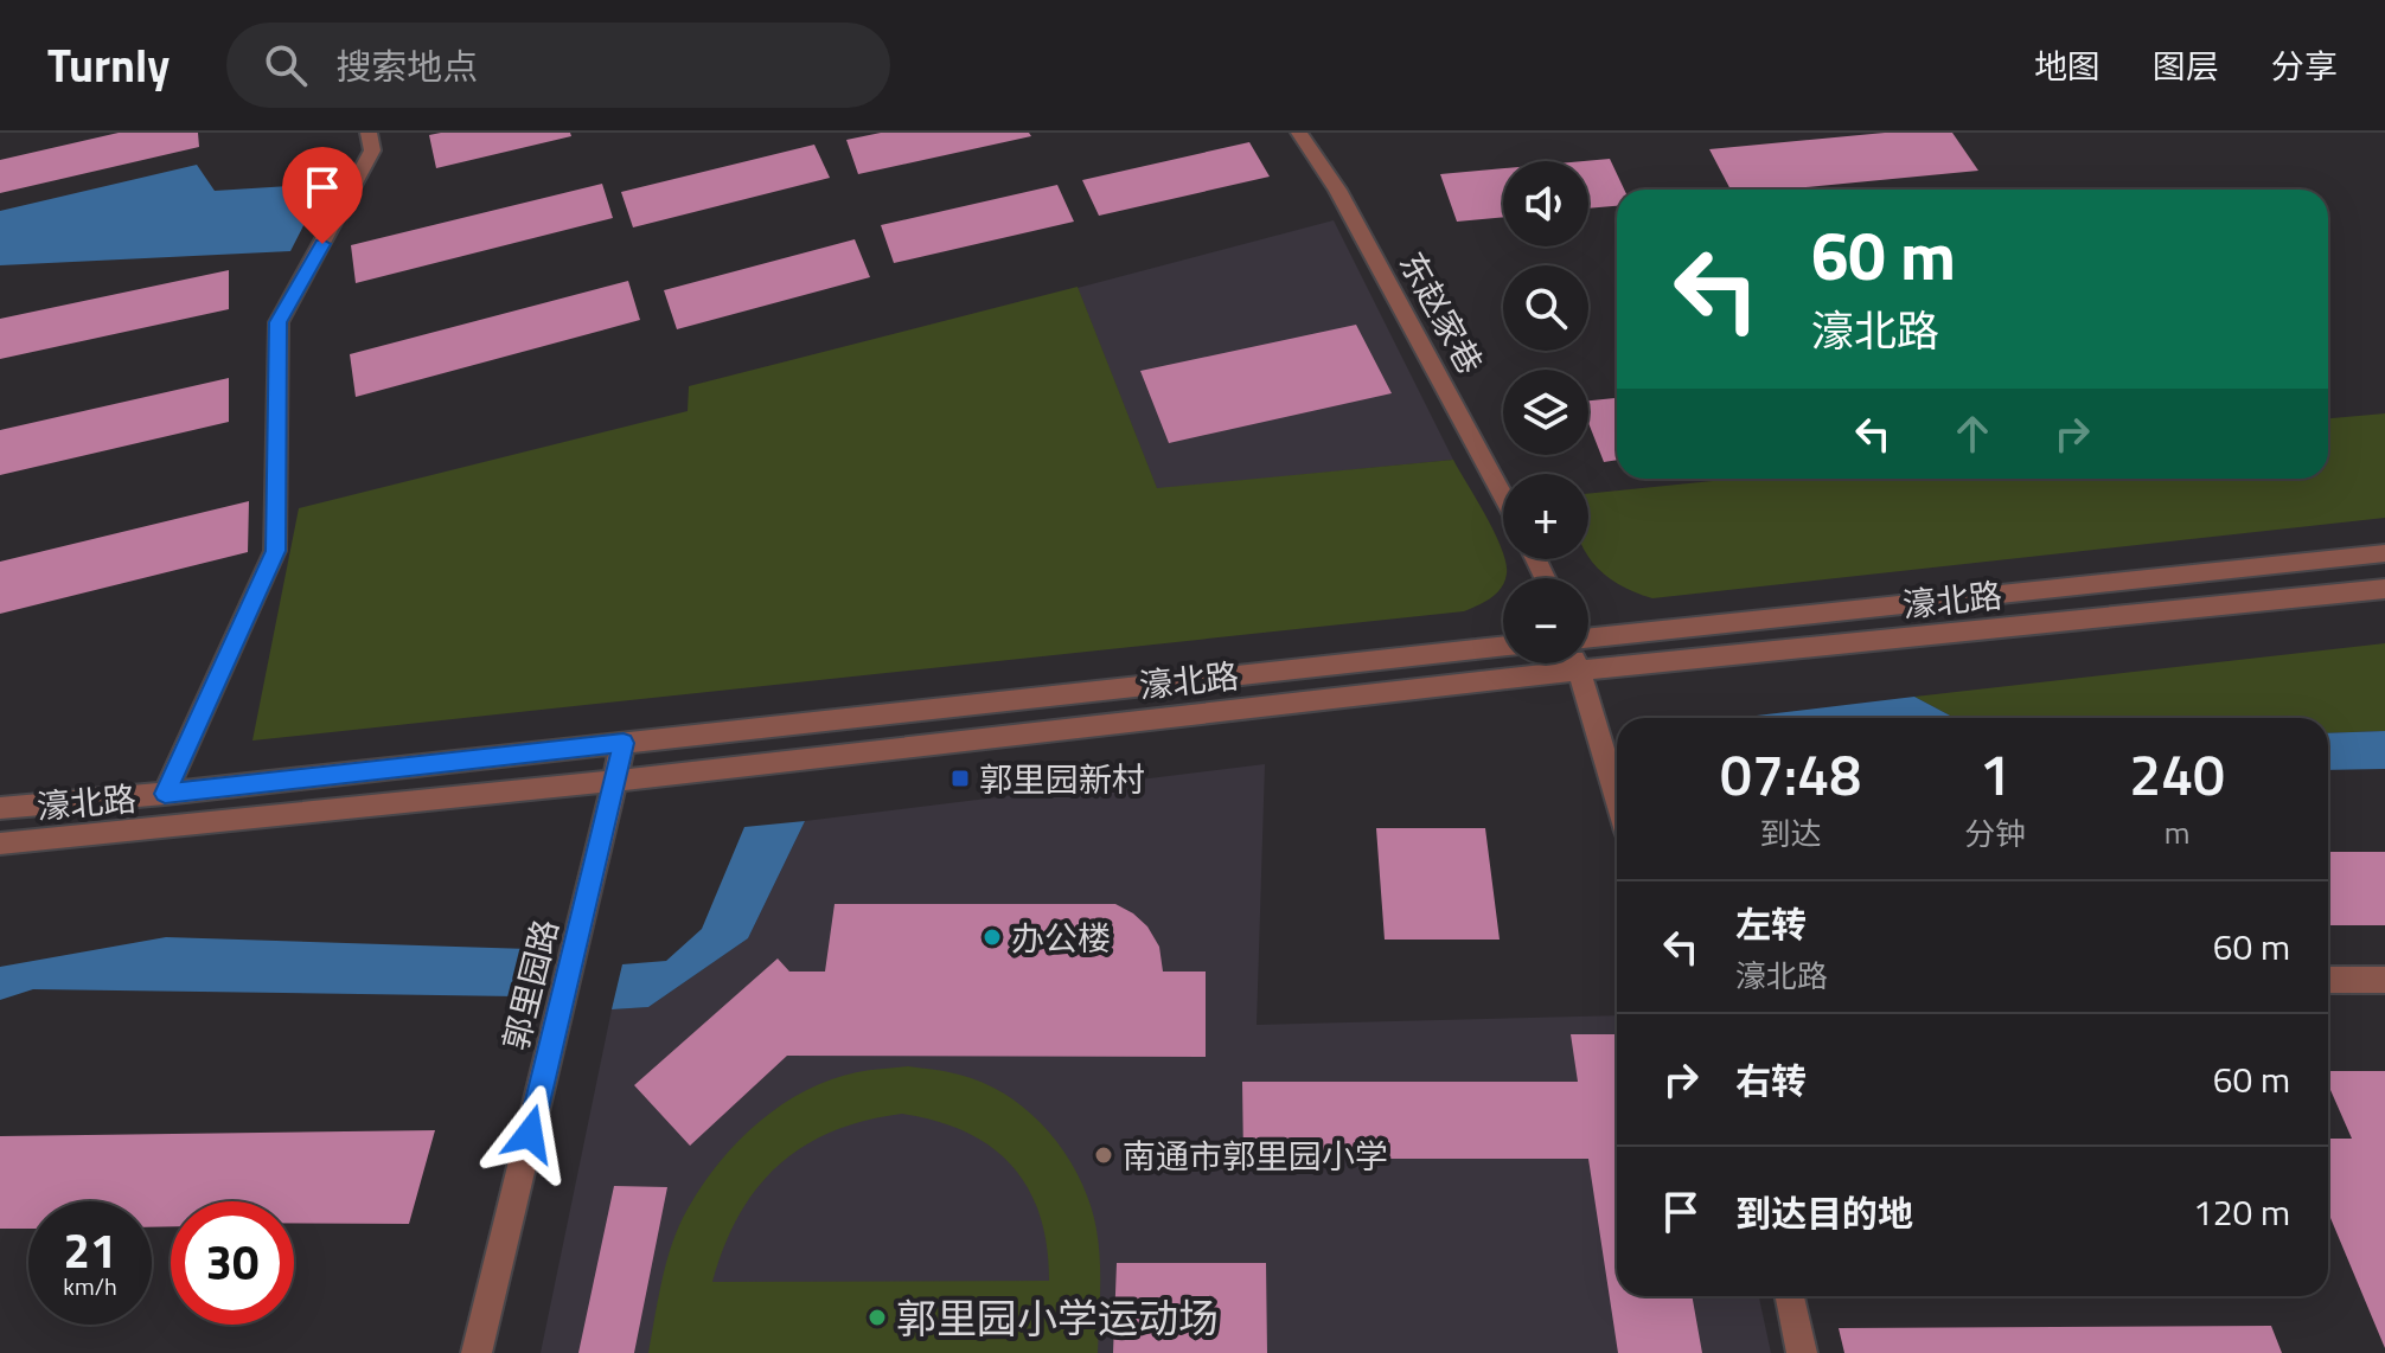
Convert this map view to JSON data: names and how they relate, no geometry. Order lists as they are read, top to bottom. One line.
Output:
{"streets":{"street":["东赵家巷","濠北路","郭里园路"]},"crossings":[["濠北路","郭里园路"]],"places":{"transit":["郭里园新村"],"other":["办公楼","南通市郭里园小学","郭里园小学运动场"]},"page":{"header":"Turnly","search":"搜索地点","nav":["地图","图层","分享"],"map_buttons":["+","−"],"turn":["60 m","濠北路"],"eta":["07:48","到达","1","分钟","240","m"],"list":[{"name":"左转","note":"濠北路","value":"60 m"},{"name":"右转","value":"60 m"},{"name":"到达目的地","value":"120 m"}],"speed":"21 km/h","limit":"30"}}
